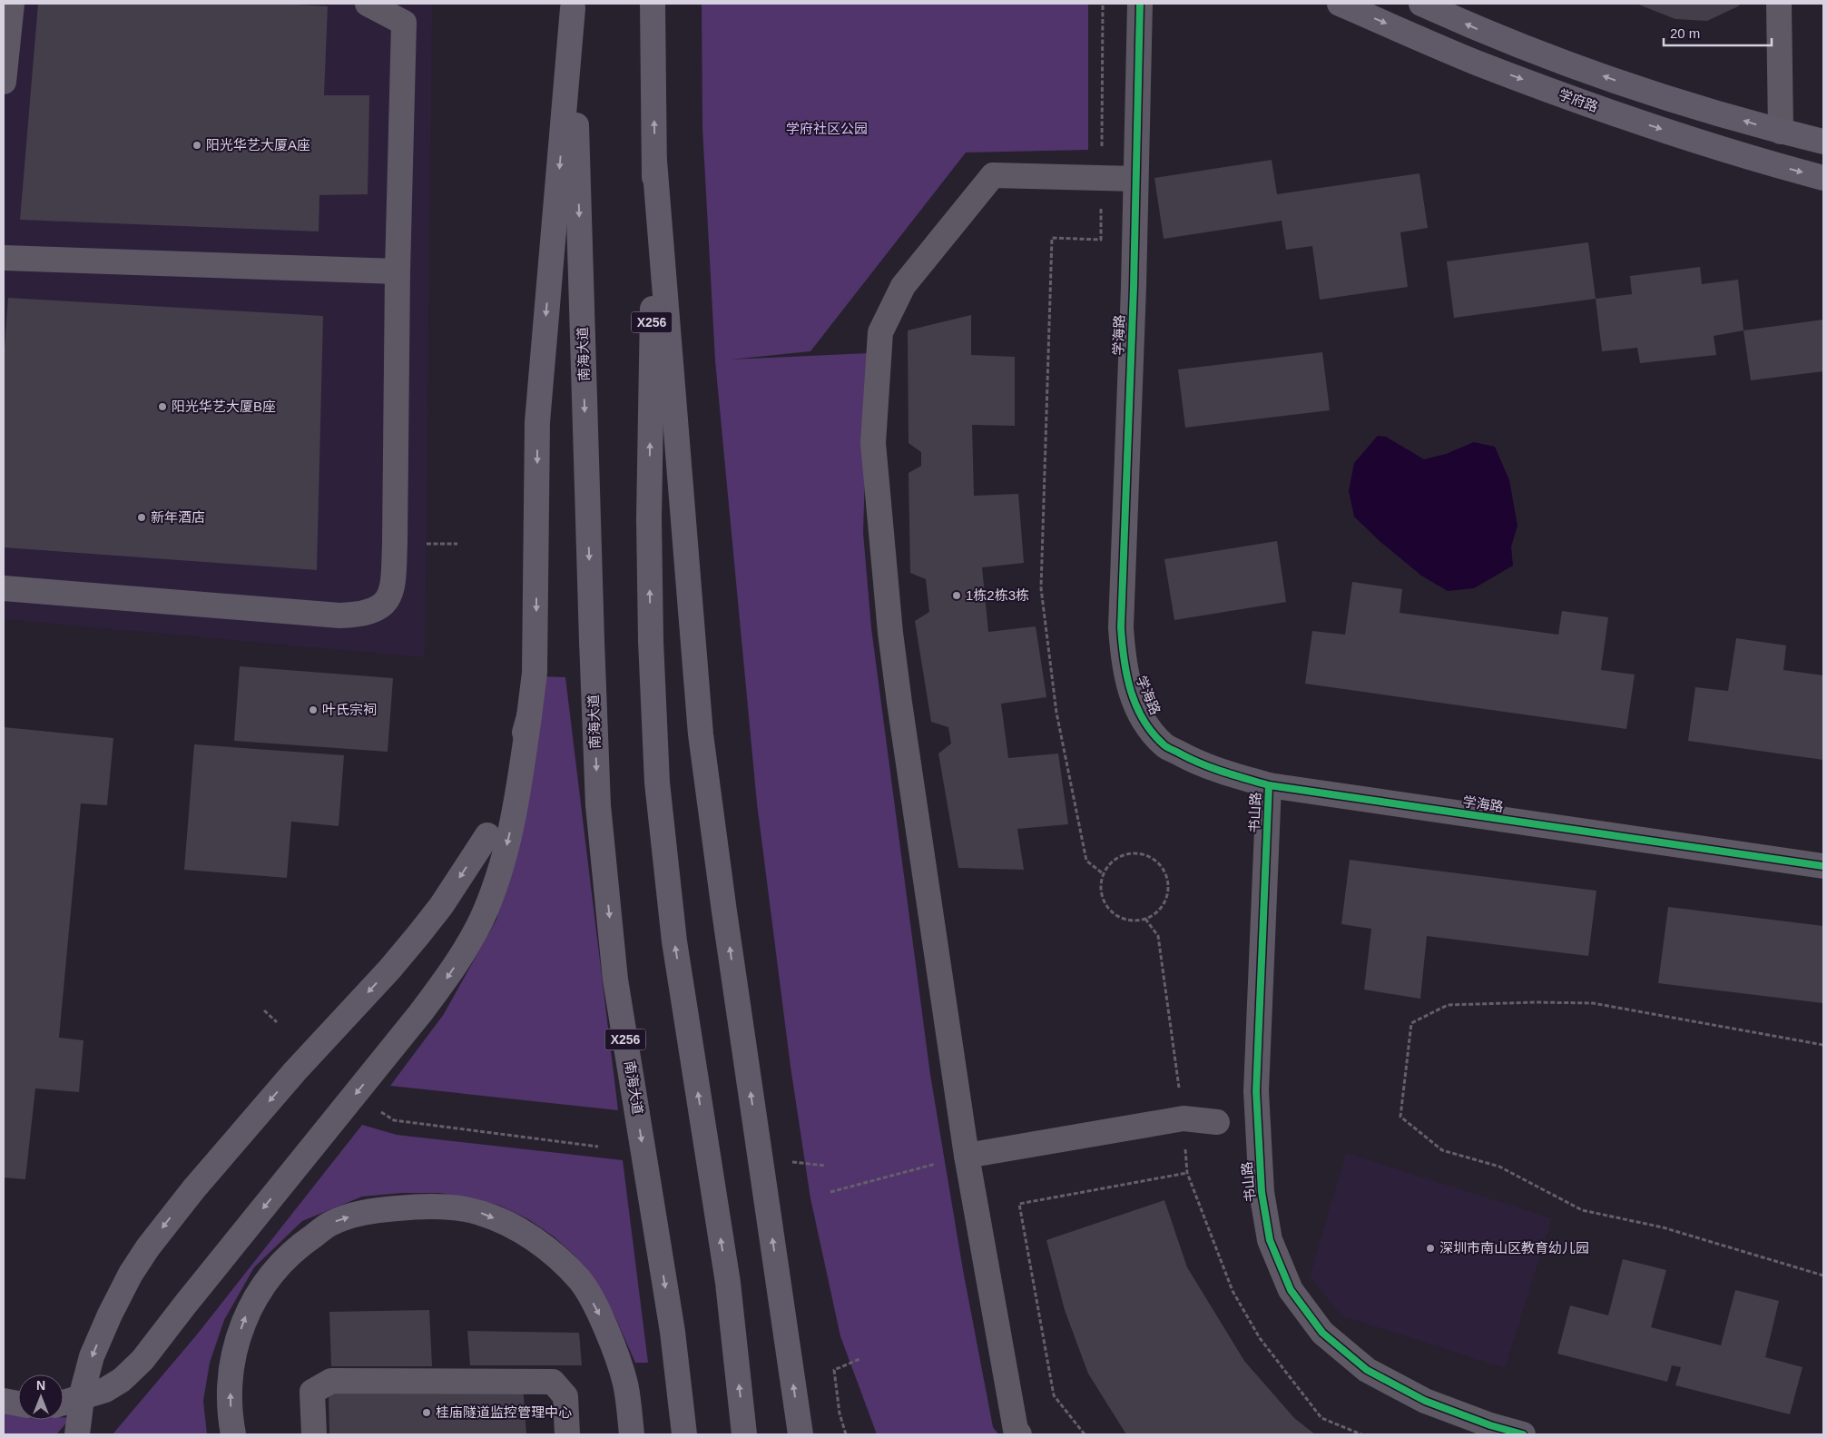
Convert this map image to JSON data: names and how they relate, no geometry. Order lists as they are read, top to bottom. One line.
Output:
{"streets":{"main road":["学府路","X256","南海大道"],"street":["学海路","书山路"]},"crossings":[["学海路","书山路"]],"parks":["学府社区公园"],"places":["阳光华艺大厦A座","阳光华艺大厦B座","新年酒店","1栋2栋3栋","叶氏宗祠","深圳市南山区教育幼儿园","桂庙隧道监控管理中心"],"scale_bar":"20 m","north":"top"}
